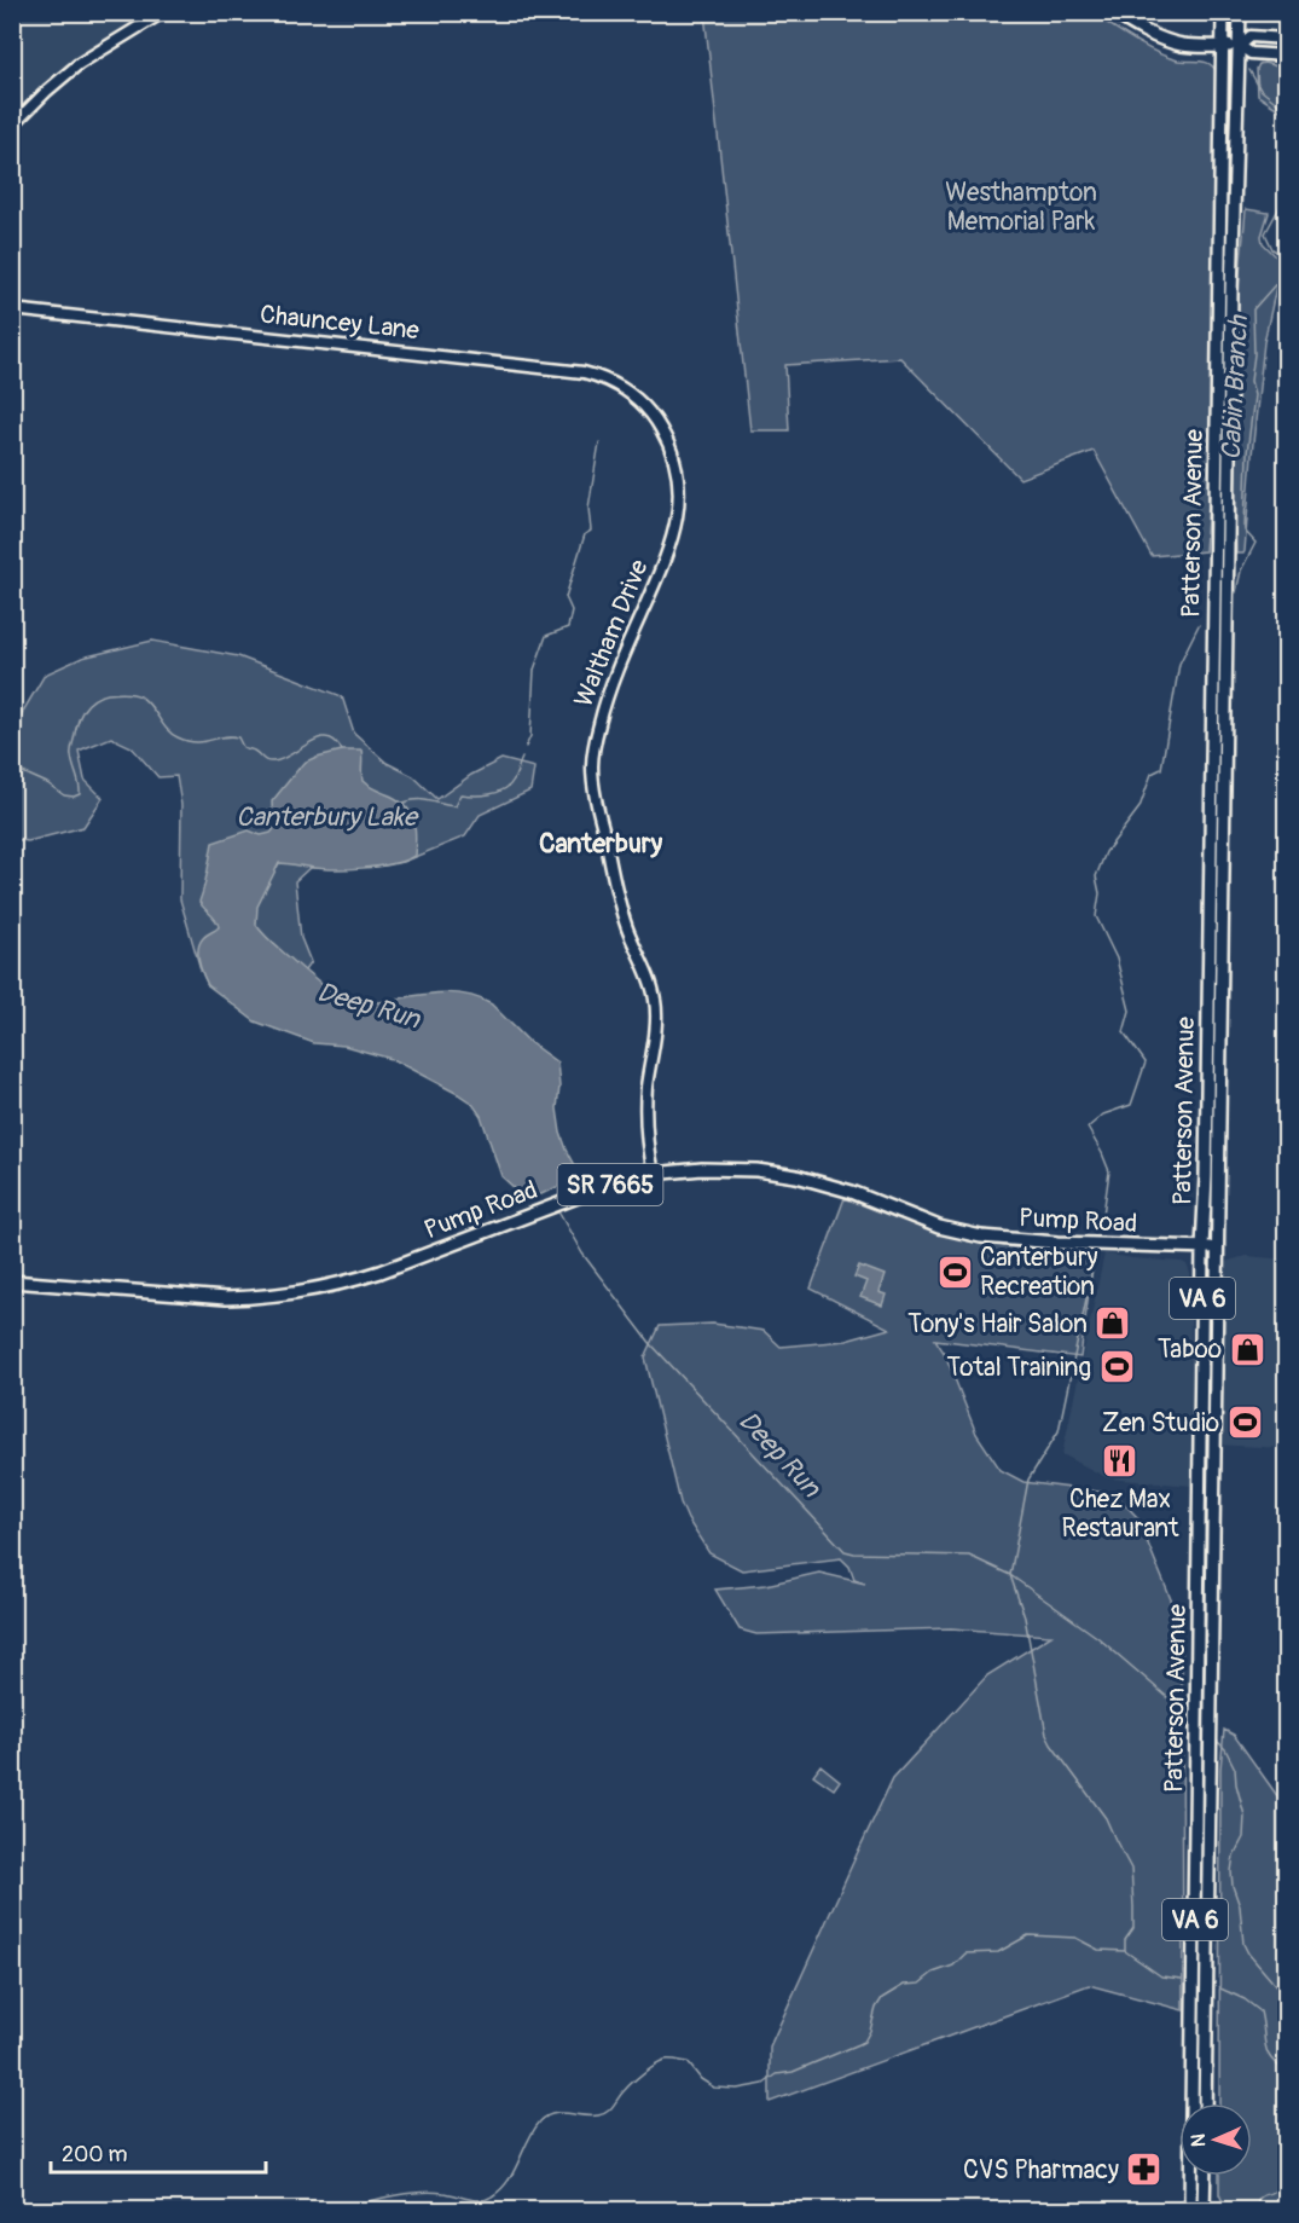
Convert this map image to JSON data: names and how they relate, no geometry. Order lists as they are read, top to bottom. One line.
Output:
{"streets":{"main road":["Patterson Avenue","SR 7665","Pump Road","VA 6"],"street":["Chauncey Lane","Waltham Drive"]},"crossings":[["Chauncey Lane","Waltham Drive"],["Patterson Avenue","Pump Road"],["Waltham Drive","Pump Road"]],"districts":["Canterbury"],"water":["Cabin Branch","Canterbury Lake","Deep Run"],"parks":["Westhampton Memorial Park"],"places":{"sports":["Canterbury Recreation","Total Training","Zen Studio"],"shop":["Tony's Hair Salon","Taboo"],"restaurant":["Chez Max Restaurant"],"pharmacy":["CVS Pharmacy"]},"scale_bar":"200 m","north":"left"}
